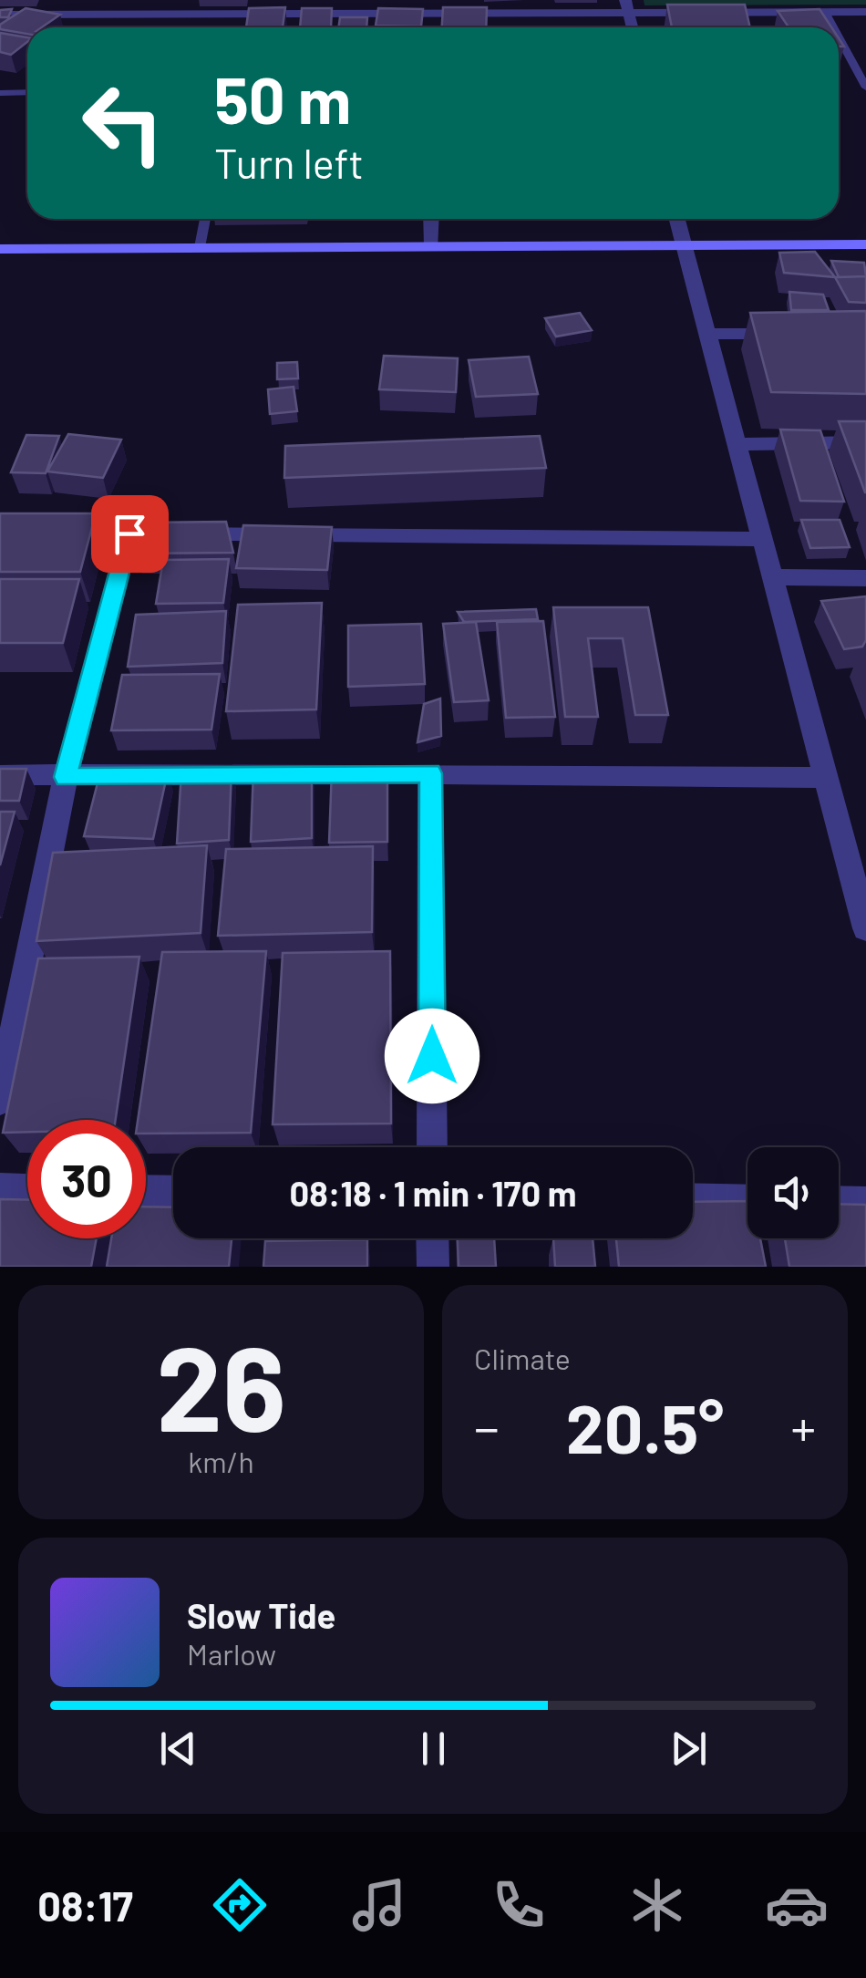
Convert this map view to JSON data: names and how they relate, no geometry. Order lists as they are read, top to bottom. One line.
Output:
{"page":{"turn":["50 m","Turn left"],"limit":"30","trip":"08:18 · 1 min · 170 m","tile":[["26","km/h"],"Climate"],"heat":["−","20.5°","+"],"song":["Slow Tide","Marlow"],"tabs":"08:17"}}
